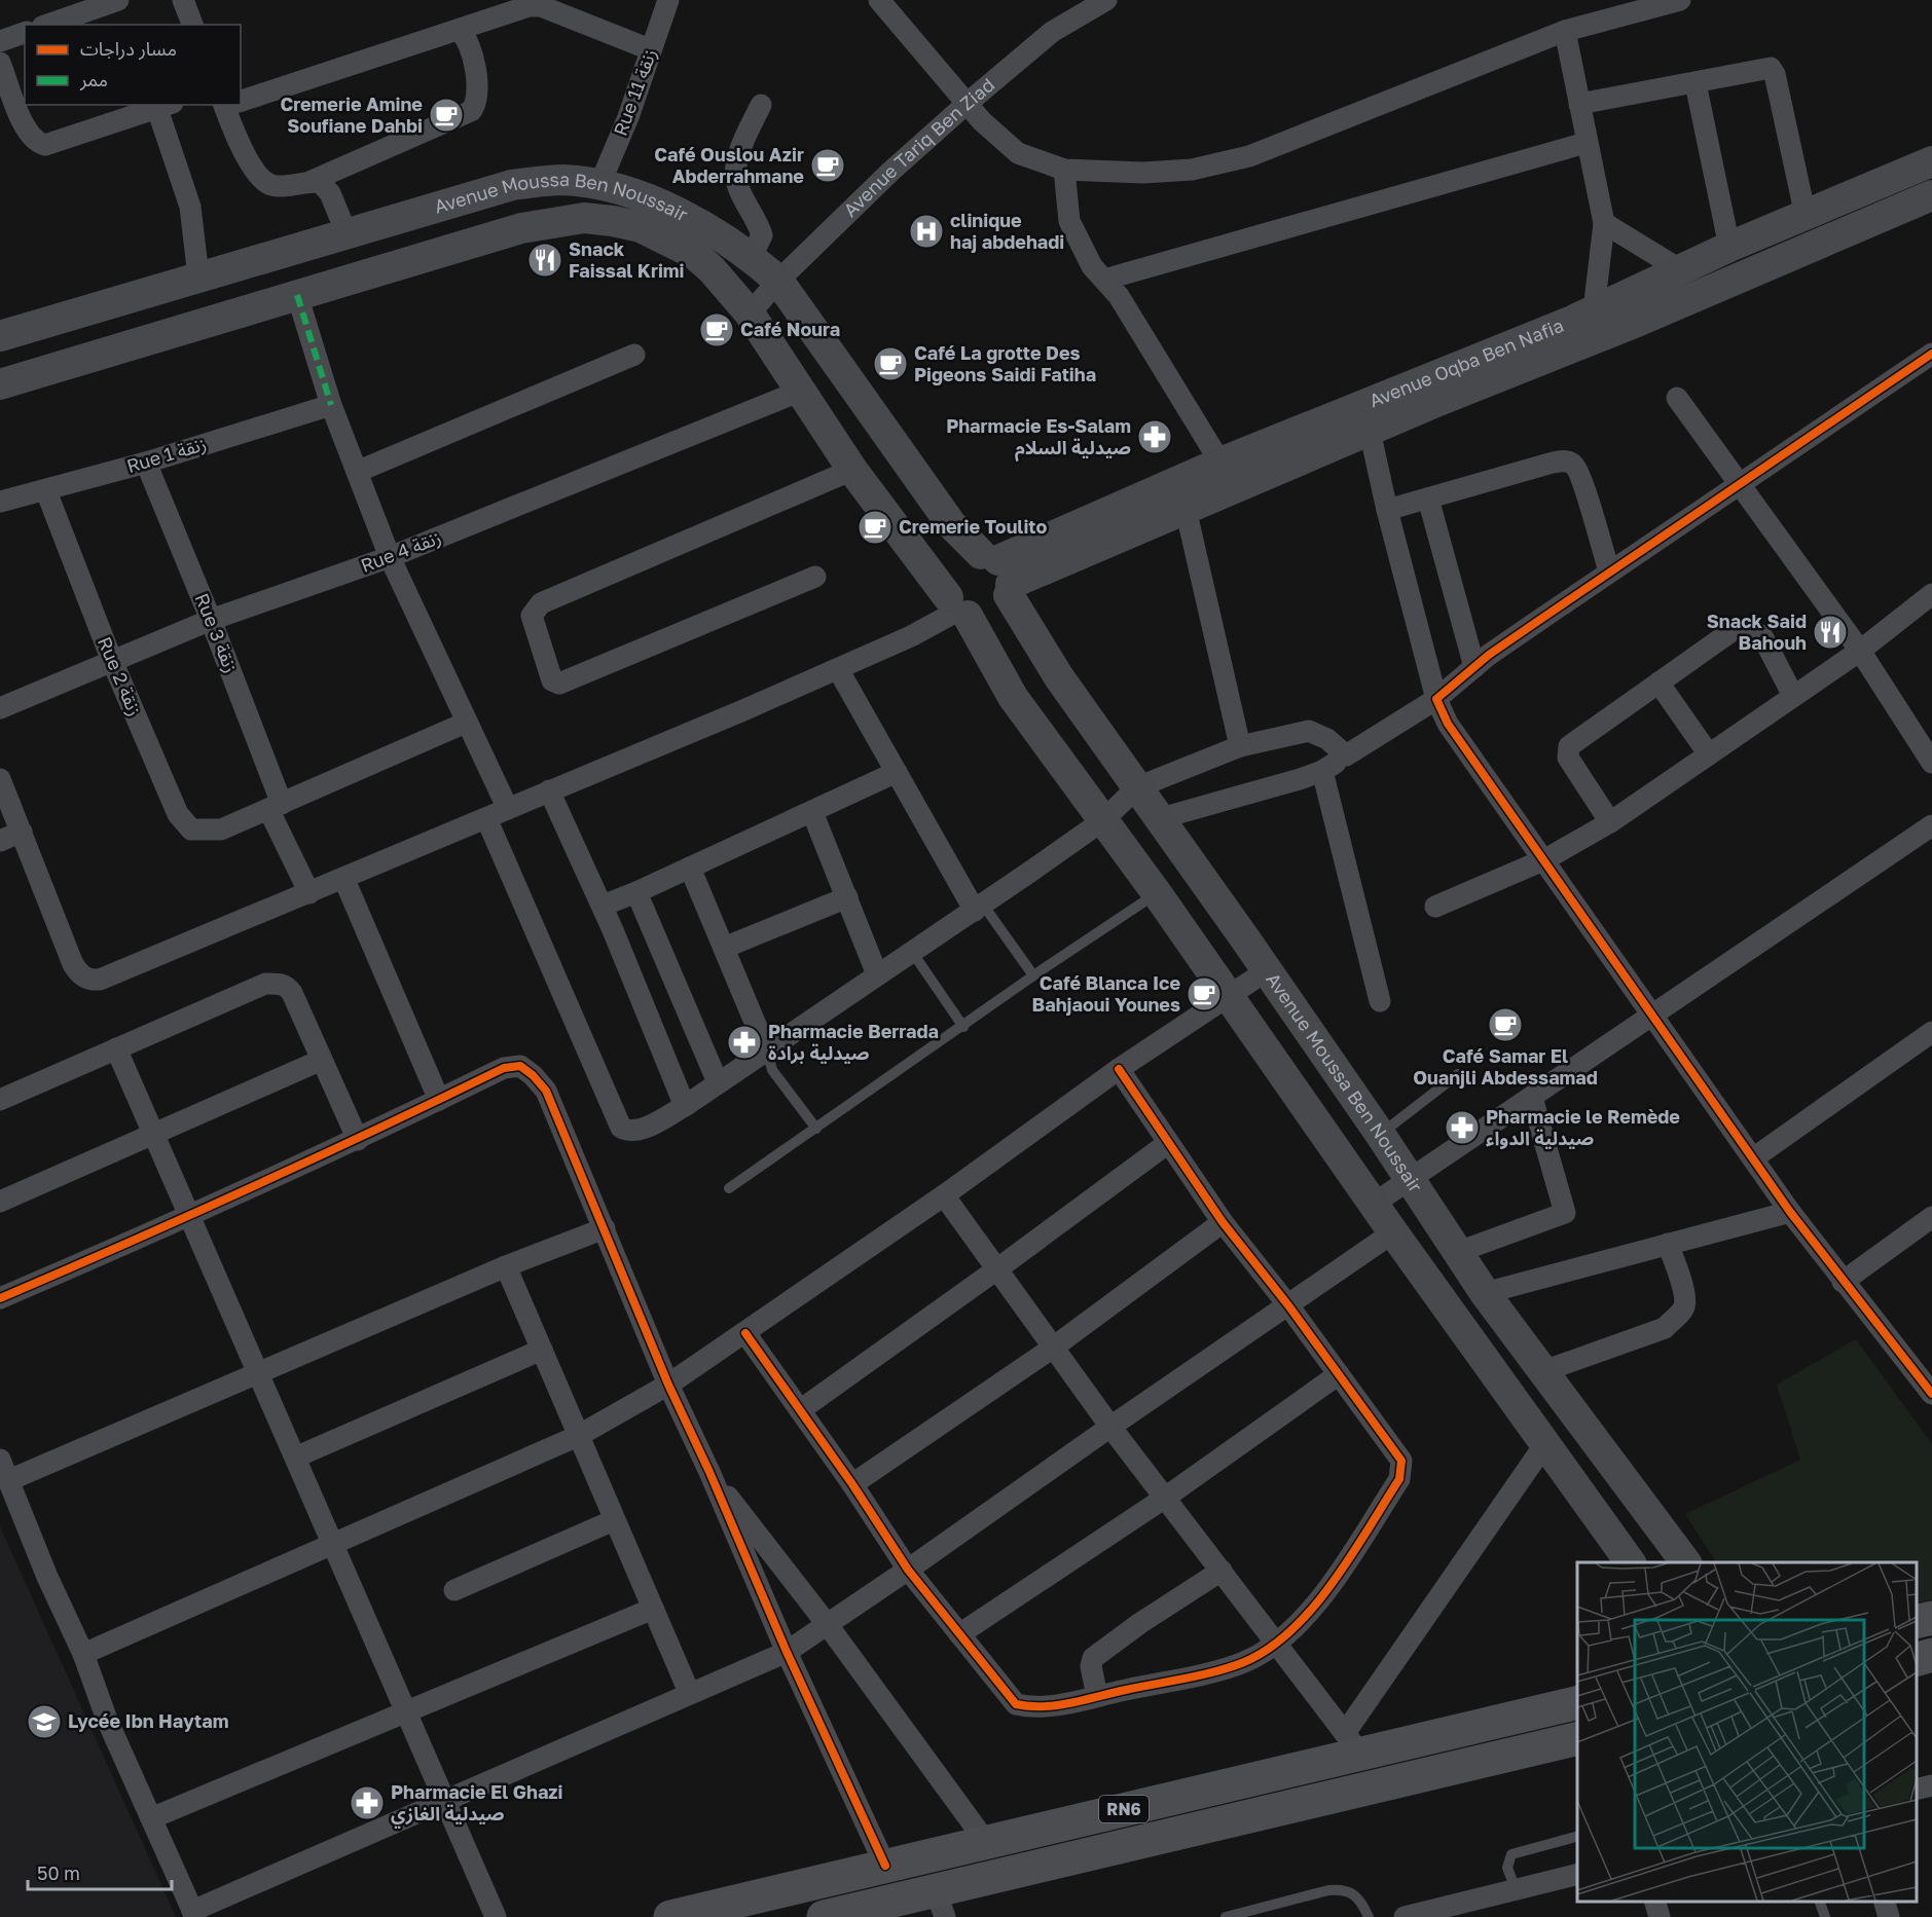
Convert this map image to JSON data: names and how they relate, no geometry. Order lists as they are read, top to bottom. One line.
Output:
{"streets":{"main road":["RN6"],"street":["Rue 11 زنقة","Avenue Tariq Ben Ziad","Avenue Moussa Ben Noussair","Avenue Oqba Ben Nafia","Rue 1 زنقة","Rue 4 زنقة","Rue 3 زنقة","Rue 2 زنقة"]},"crossings":[["Rue 11 زنقة","Avenue Moussa Ben Noussair"],["Avenue Tariq Ben Ziad","Avenue Moussa Ben Noussair"],["Avenue Moussa Ben Noussair","Avenue Oqba Ben Nafia"],["Avenue Moussa Ben Noussair","Rue 4 زنقة"],["Rue 1 زنقة","Rue 3 زنقة"],["Rue 1 زنقة","Rue 2 زنقة"],["Rue 4 زنقة","Rue 3 زنقة"],["Rue 4 زنقة","Rue 2 زنقة"],["Rue 3 زنقة","Rue 2 زنقة"]],"places":{"cafe":["Cremerie Amine Soufiane Dahbi","Café Ouslou Azir Abderrahmane","Café Noura","Café La grotte Des Pigeons Saidi Fatiha","Cremerie Toulito","Café Blanca Ice Bahjaoui Younes","Café Samar El Ouanjli Abdessamad"],"hospital":["clinique haj abdehadi"],"restaurant":["Snack Faissal Krimi","Snack Said Bahouh"],"pharmacy":["Pharmacie Es-Salam صيدلية السلام","Pharmacie Berrada صيدلية برادة","Pharmacie le Remède صيدلية الدواء","Pharmacie El Ghazi صيدلية الغازي"],"school or university":["Lycée Ibn Haytam"]},"legend":["مسار دراجات","ممر"],"scale_bar":"50 m"}
